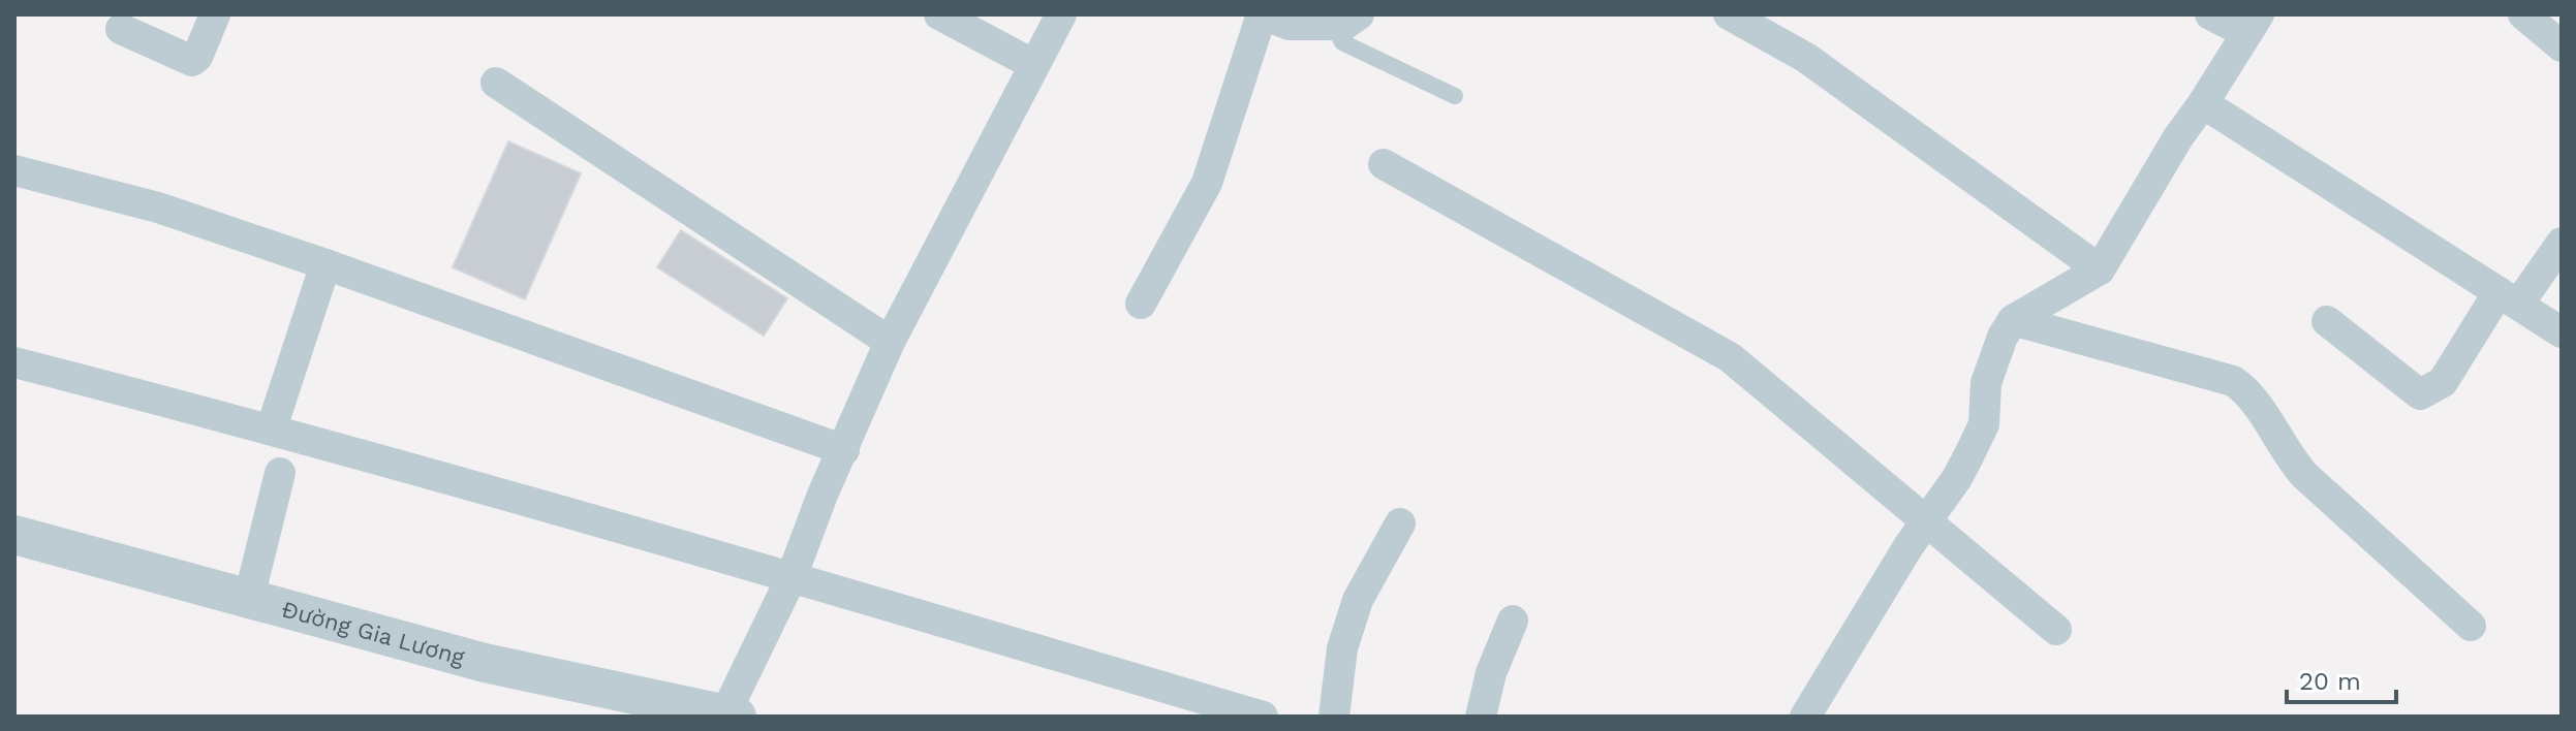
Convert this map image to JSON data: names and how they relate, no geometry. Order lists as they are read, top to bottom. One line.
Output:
{"streets":{"street":["Đường Gia Lương"]},"scale_bar":"20 m"}
